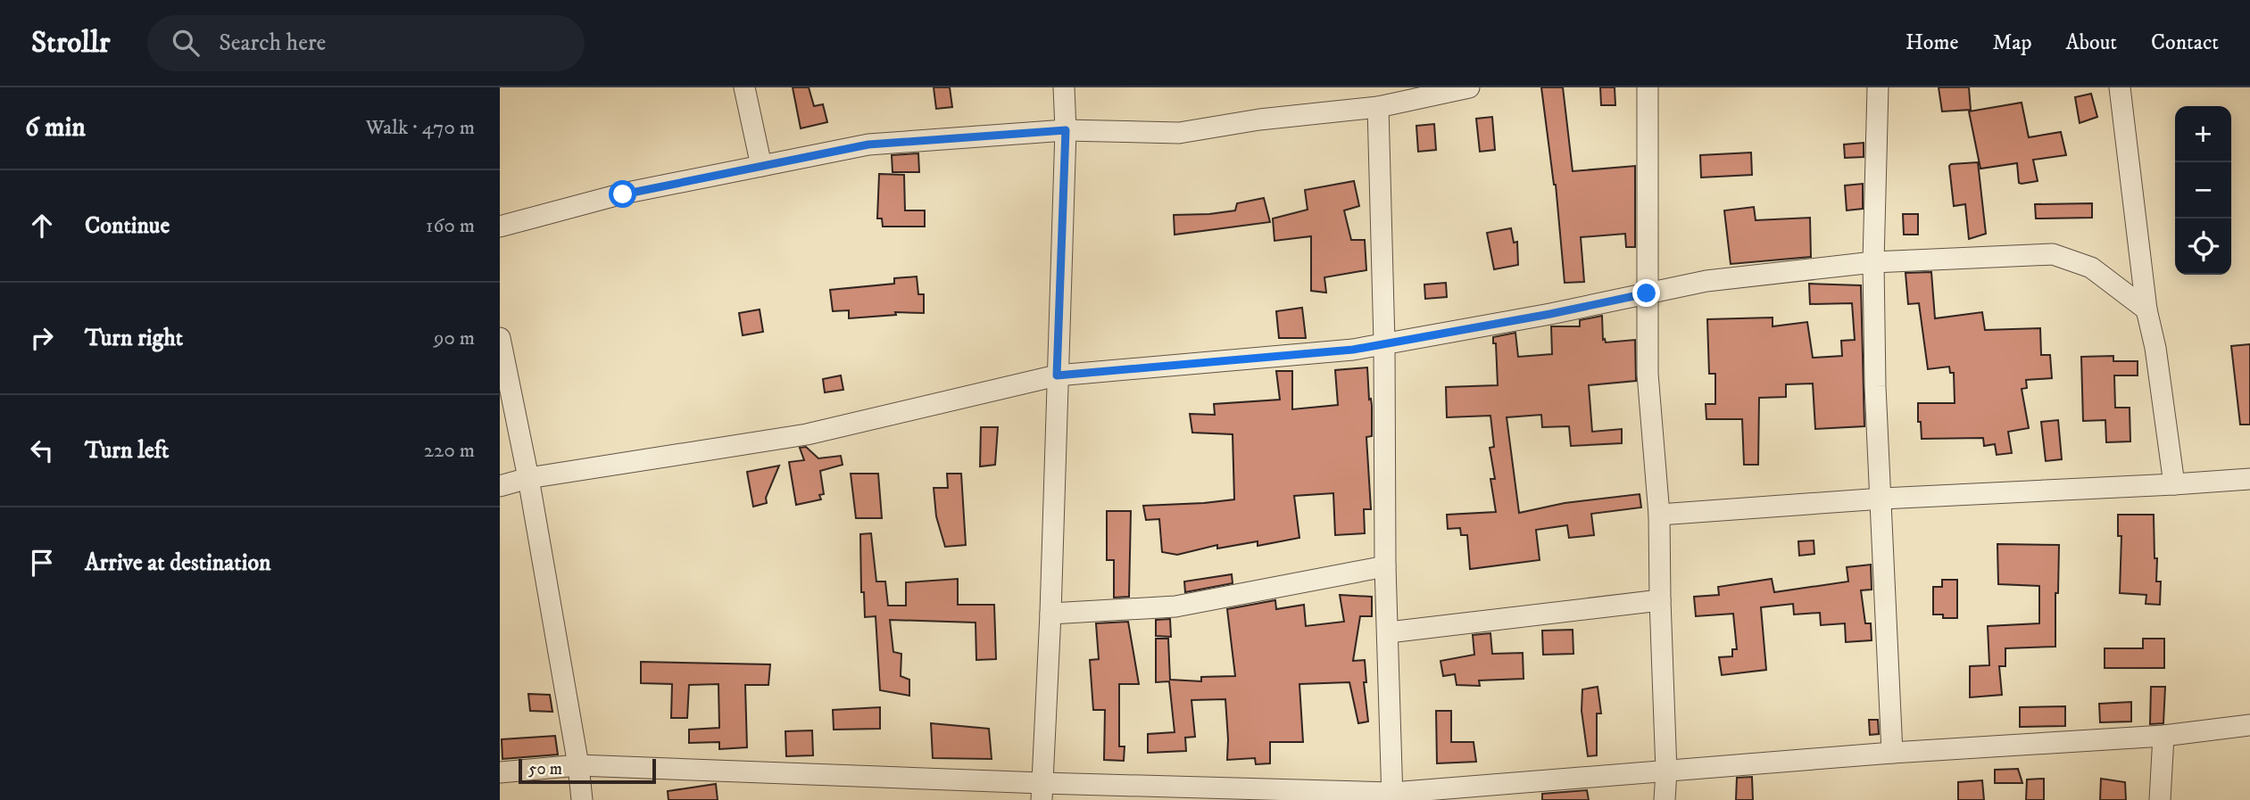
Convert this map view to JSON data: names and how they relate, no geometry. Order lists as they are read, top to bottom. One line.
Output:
{"scale_bar":"50 m","page":{"header":"Strollr","search":"Search here","nav":["Home","Map","About","Contact"],"heading":["6 min","Walk · 470 m"],"map_buttons":["+","−"],"list":[["Continue","160 m"],["Turn right","90 m"],["Turn left","220 m"],"Arrive at destination"],"scale":"50 m"}}
